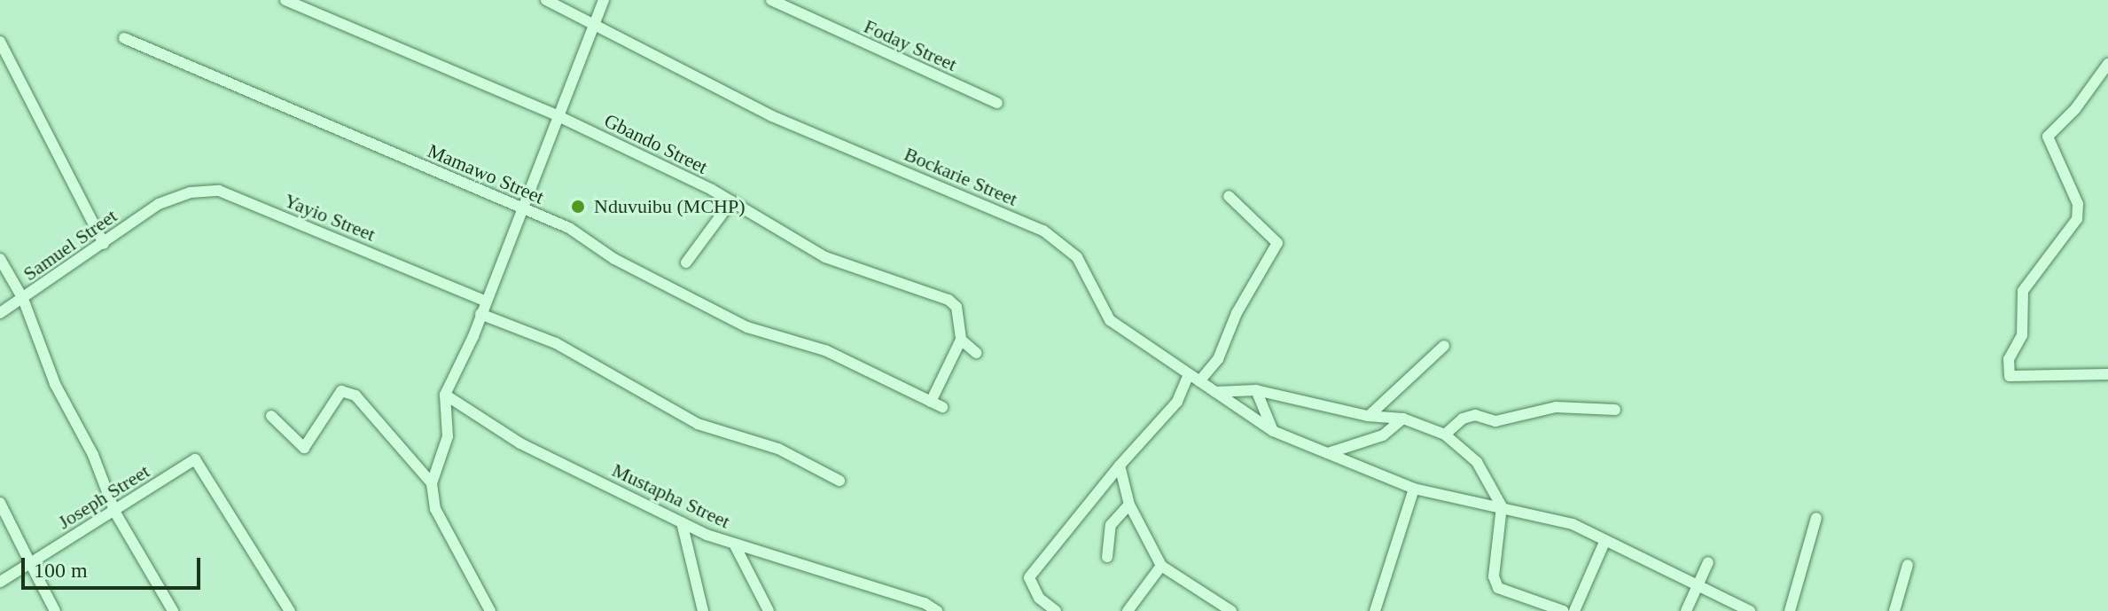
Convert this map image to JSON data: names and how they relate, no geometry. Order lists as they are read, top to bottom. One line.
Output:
{"streets":{"street":["Foday Street","Gbando Street","Mamawo Street","Bockarie Street","Yayio Street","Samuel Street","Mustapha Street","Joseph Street"]},"crossings":[["Yayio Street","Samuel Street"]],"places":["Nduvuibu (MCHP)"],"scale_bar":"100 m"}
